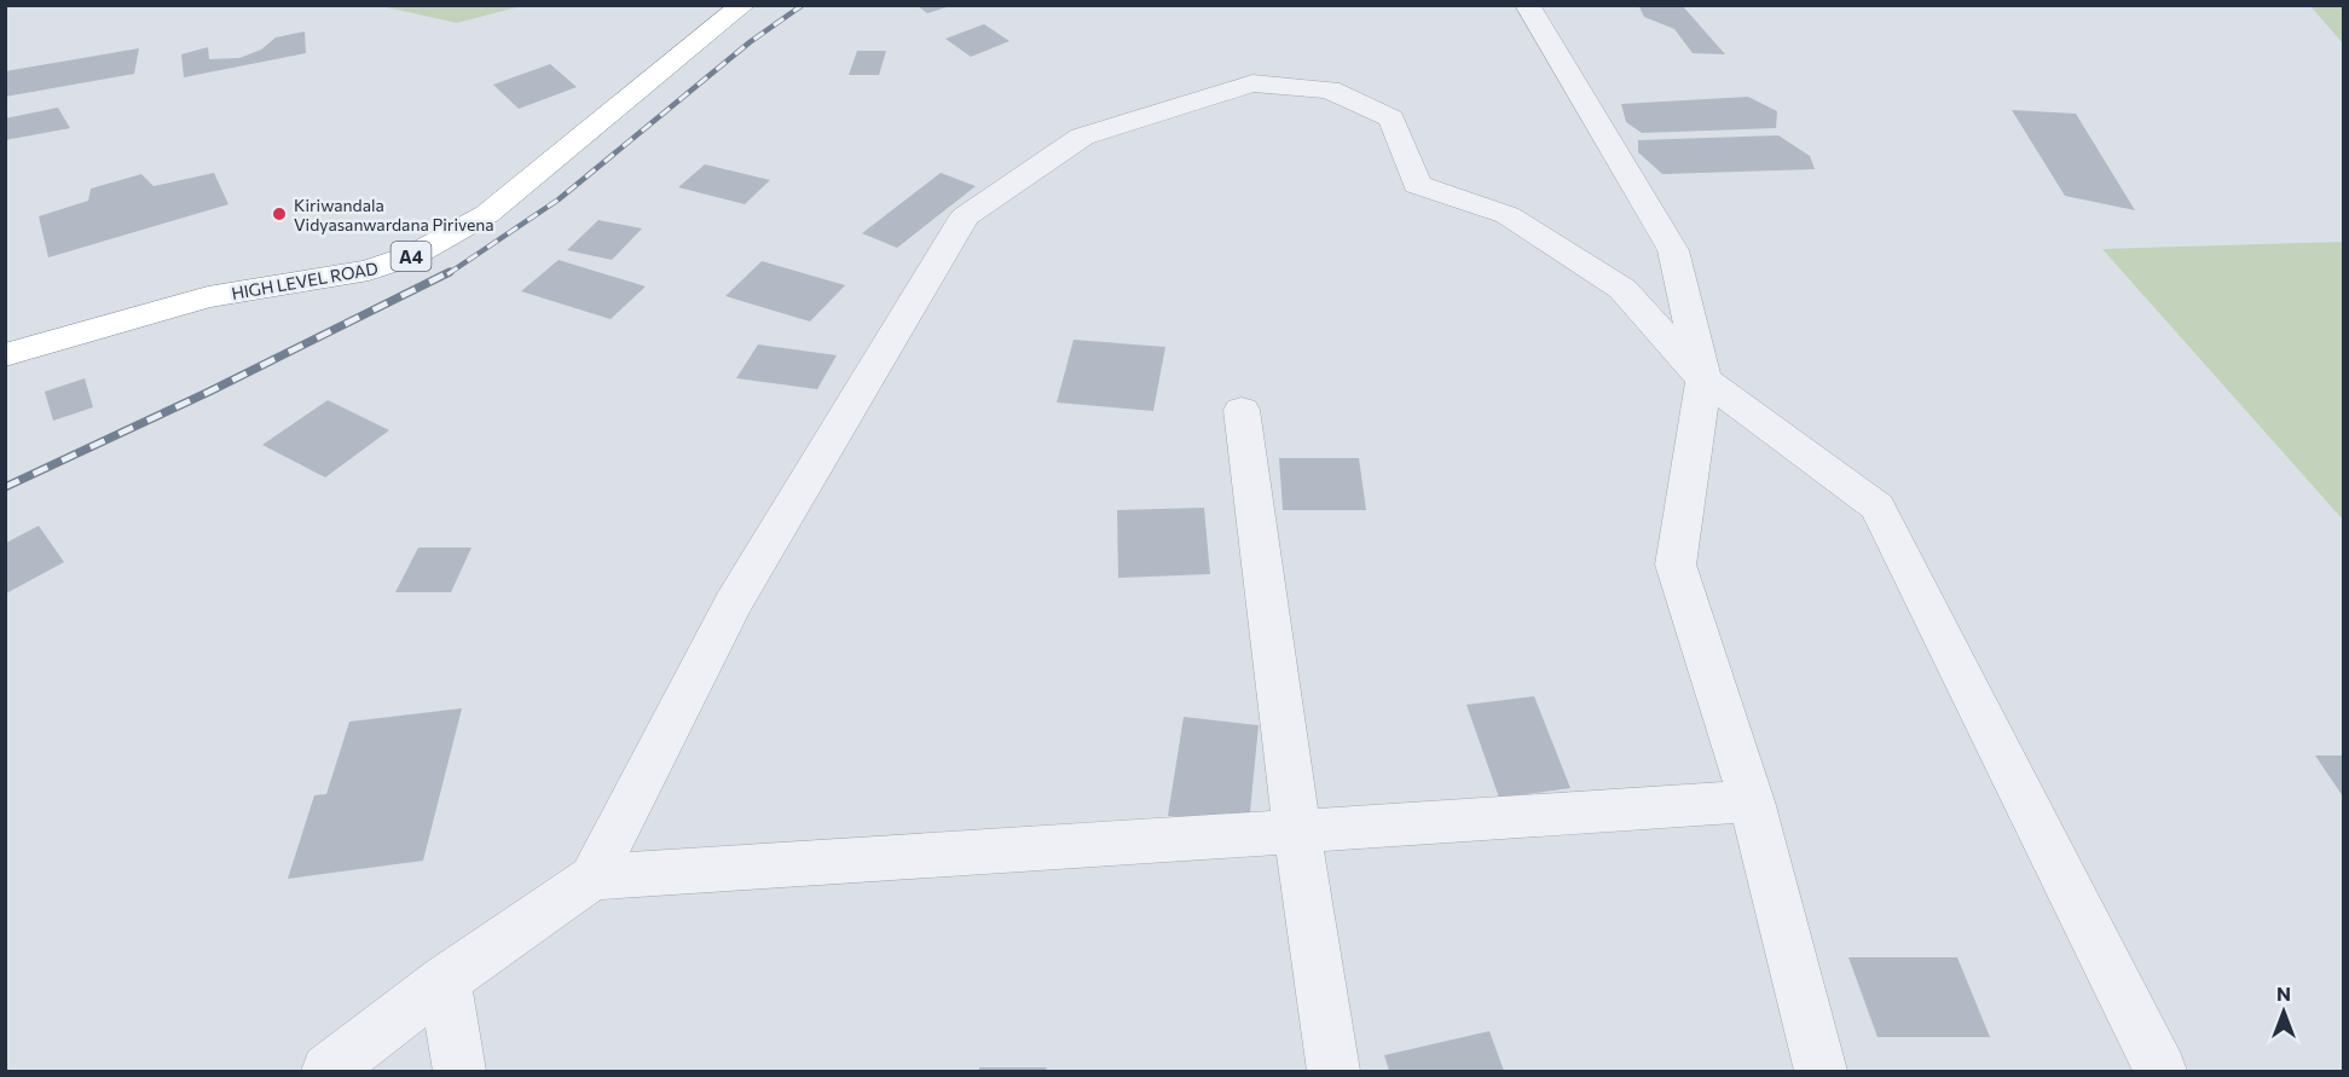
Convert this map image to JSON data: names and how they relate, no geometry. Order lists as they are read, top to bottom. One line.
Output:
{"streets":{"highway":["A4","HIGH LEVEL ROAD"]},"places":["Kiriwandala Vidyasanwardana Pirivena"],"north":"top"}
